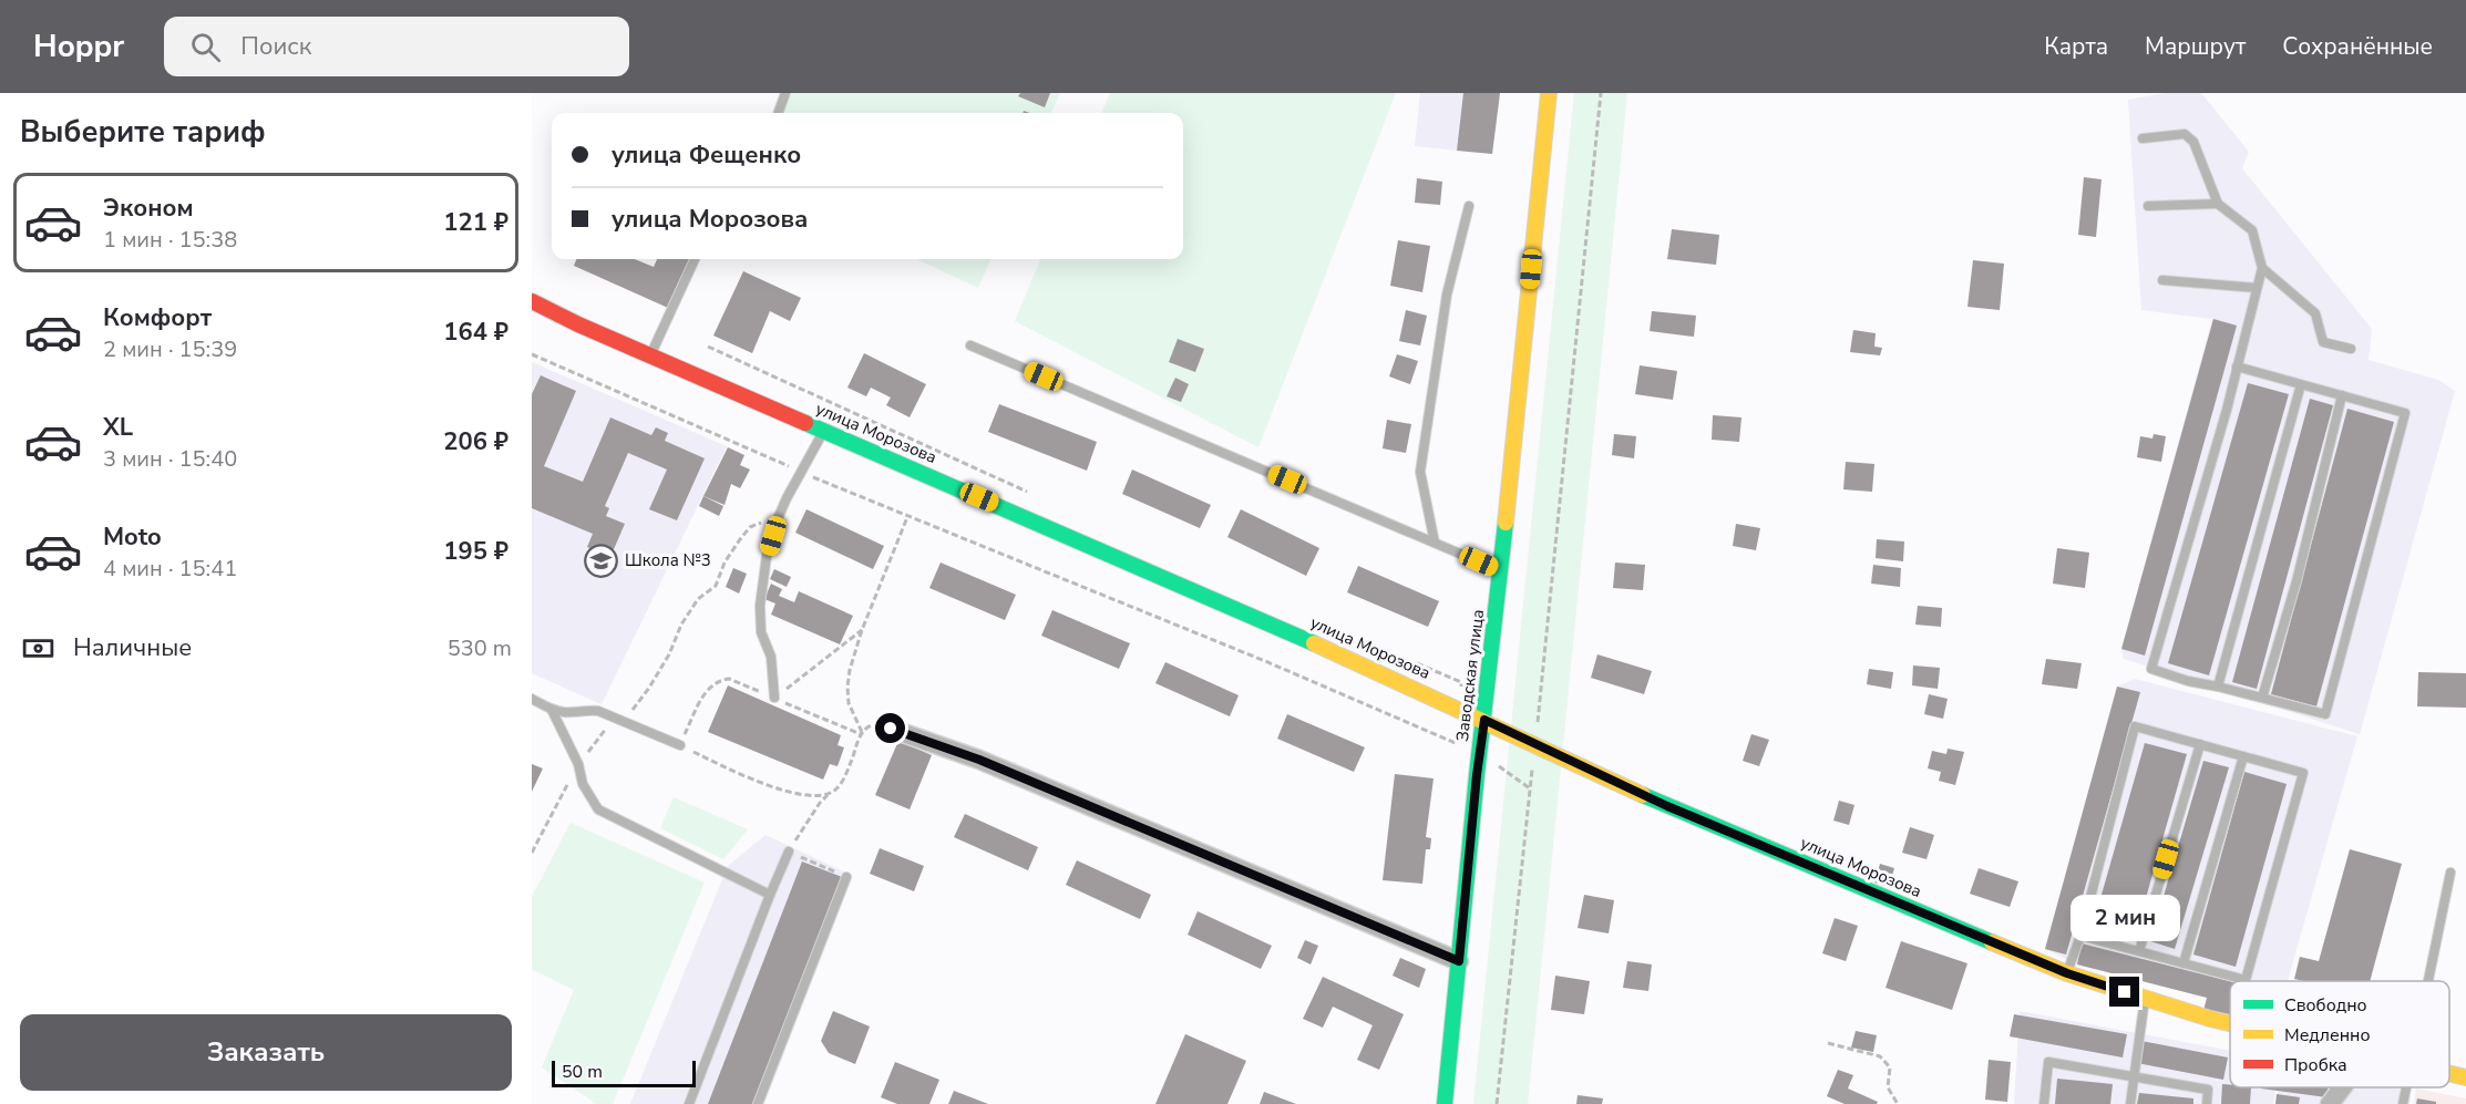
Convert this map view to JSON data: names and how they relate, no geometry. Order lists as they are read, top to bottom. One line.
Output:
{"streets":{"street":["улица Морозова","Заводская улица"]},"crossings":[["улица Морозова","Заводская улица"]],"places":{"school or university":["Школа №3"]},"legend":["Свободно","Медленно","Пробка"],"scale_bar":"50 m","page":{"header":"Hoppr","search":"Поиск","nav":["Карта","Маршрут","Сохранённые"],"heading":"Выберите тариф","banner":["улица Фещенко","улица Морозова"],"list":[{"name":"Эконом","note":"1 мин · 15:38","value":"121 ₽"},{"name":"Комфорт","note":"2 мин · 15:39","value":"164 ₽"},{"name":"XL","note":"3 мин · 15:40","value":"206 ₽"},{"name":"Moto","note":"4 мин · 15:41","value":"195 ₽"}],"pay":["Наличные","530 m"],"bubble":"2 мин","buttons":"Заказать","scale":"50 m"}}
